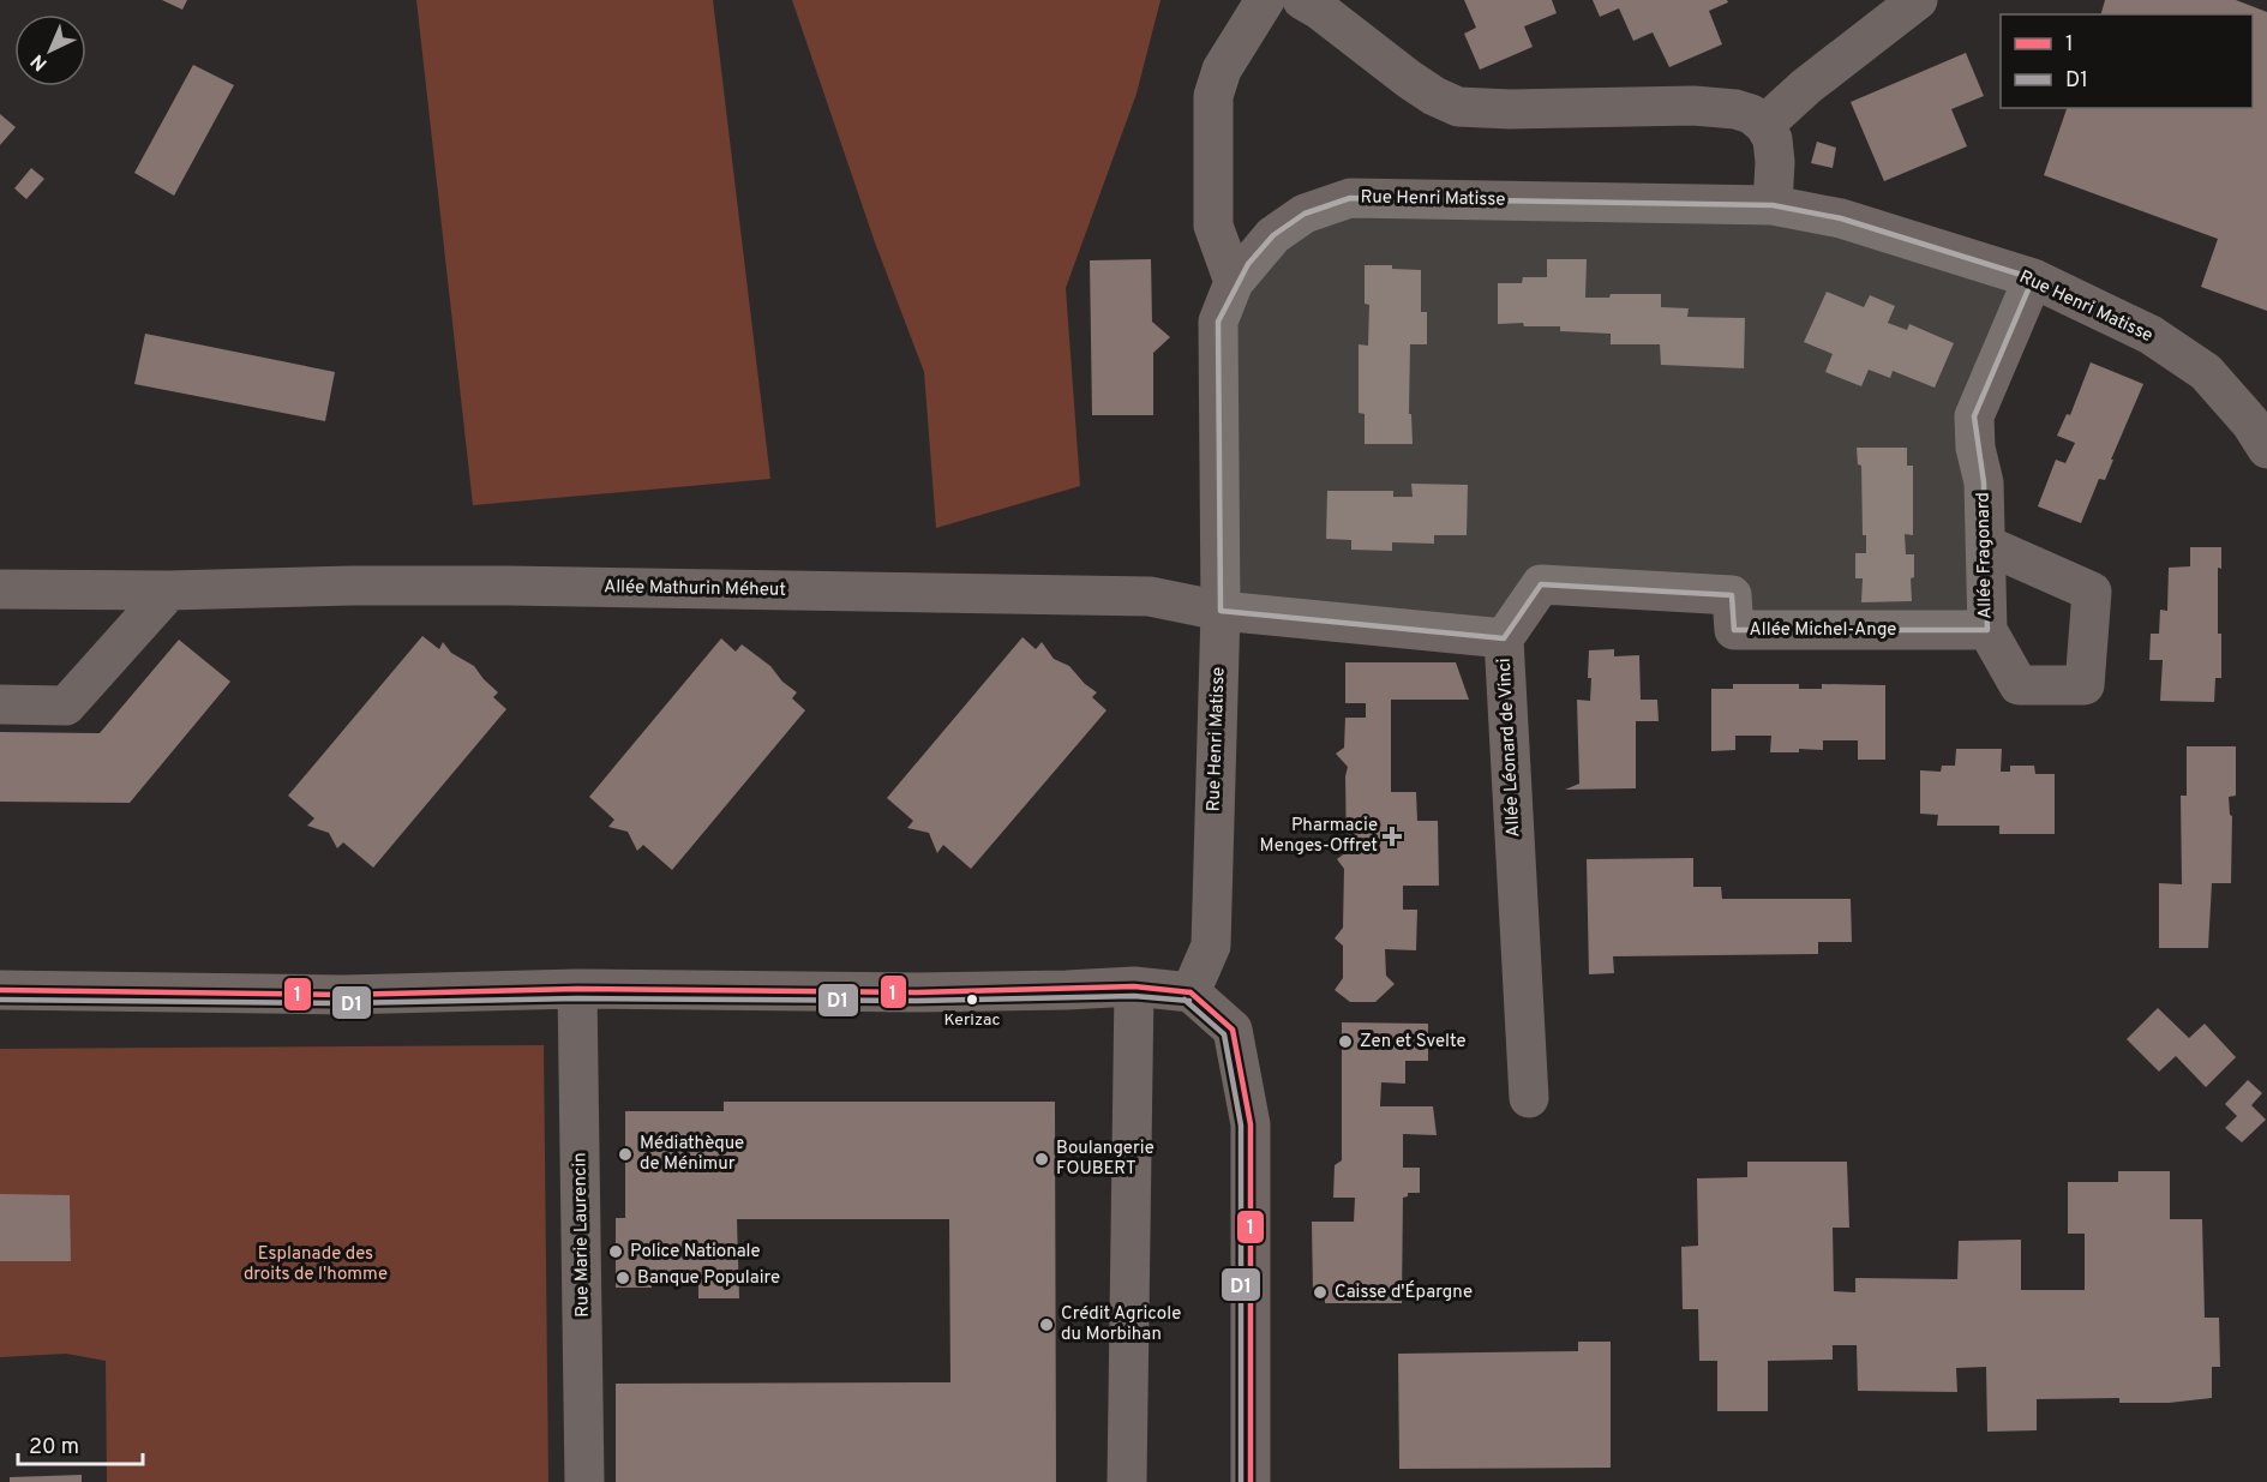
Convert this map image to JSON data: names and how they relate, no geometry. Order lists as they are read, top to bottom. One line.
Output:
{"streets":{"street":["Rue Henri Matisse","Allée Fragonard","Allée Mathurin Méheut","Allée Michel-Ange","Allée Léonard de Vinci","Rue Marie Laurencin"]},"crossings":[["Rue Henri Matisse","Allée Fragonard"],["Rue Henri Matisse","Allée Mathurin Méheut"],["Rue Henri Matisse","Allée Léonard de Vinci"],["Allée Fragonard","Allée Michel-Ange"],["Allée Mathurin Méheut","Allée Léonard de Vinci"],["Allée Michel-Ange","Allée Léonard de Vinci"]],"parks":["Esplanade des droits de l'homme"],"places":{"health":["Pharmacie Menges-Offret"],"other":["Kerizac","Zen et Svelte","Médiathèque de Ménimur","Boulangerie FOUBERT","Police Nationale","Banque Populaire","Caisse d'Épargne","Crédit Agricole du Morbihan"]},"lines":["transit line 1","transit line D1"],"legend":["1","D1"],"scale_bar":"20 m","north":"bottom left"}
